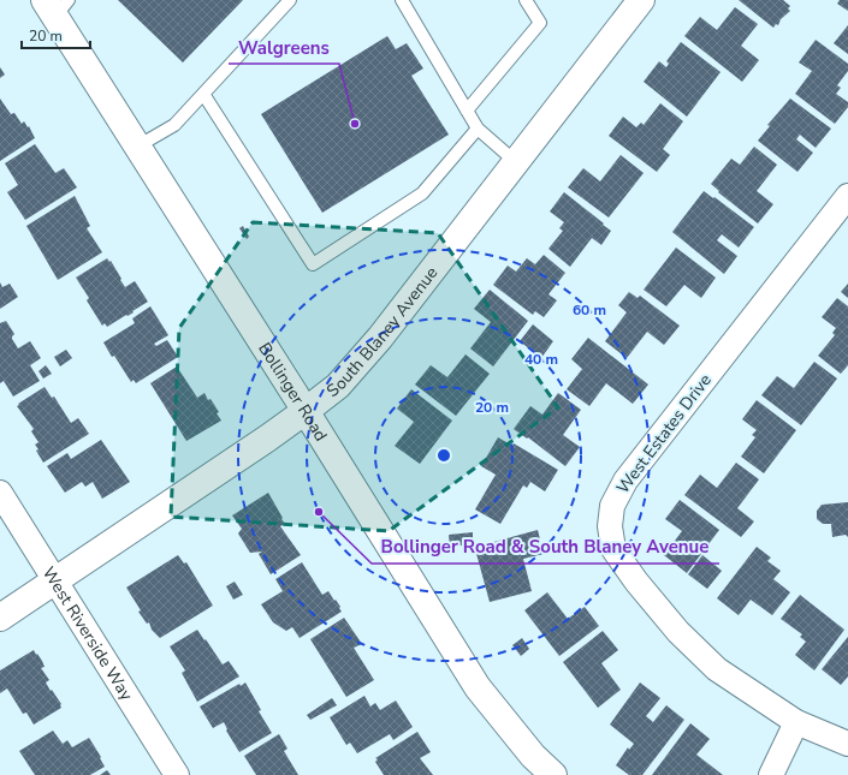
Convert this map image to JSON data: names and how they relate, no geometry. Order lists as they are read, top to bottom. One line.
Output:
{"streets":{"main road":["South Blaney Avenue","Bollinger Road"],"street":["West Estates Drive","West Riverside Way"]},"crossings":[["South Blaney Avenue","Bollinger Road"],["South Blaney Avenue","West Riverside Way"]],"places":["Walgreens","Bollinger Road & South Blaney Avenue"],"scale_bar":"20 m","rings":["60 m","40 m","20 m"]}
